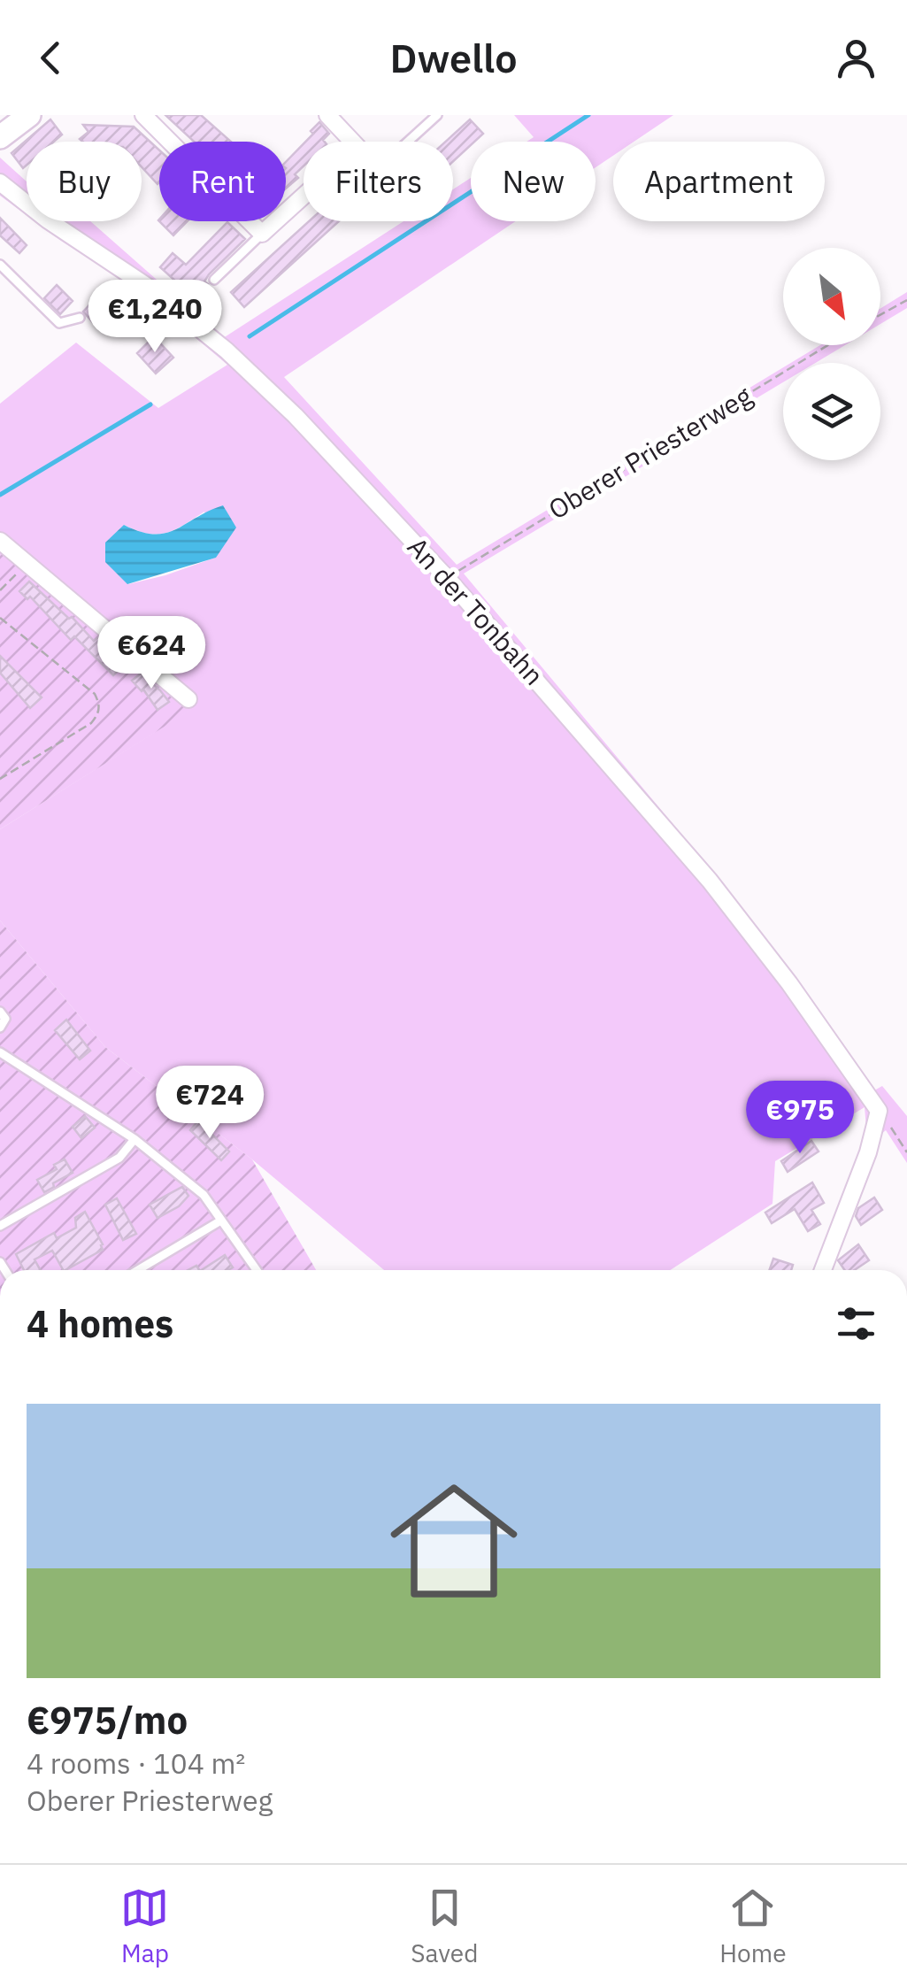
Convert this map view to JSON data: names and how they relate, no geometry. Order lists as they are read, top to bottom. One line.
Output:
{"streets":{"street":["An der Tonbahn"],"path":["Oberer Priesterweg"]},"crossings":[["Oberer Priesterweg","An der Tonbahn"]],"north":"bottom right","page":{"header":"Dwello","chip":["Buy","Rent","Filters","New","Apartment"],"price":["€1,240","€624","€724","€975"],"heading":"4 homes","list":[{"name":"€975/mo","note":"4 rooms · 104 m² · Oberer Priesterweg"}],"tabs":["Map","Saved","Home"]}}
